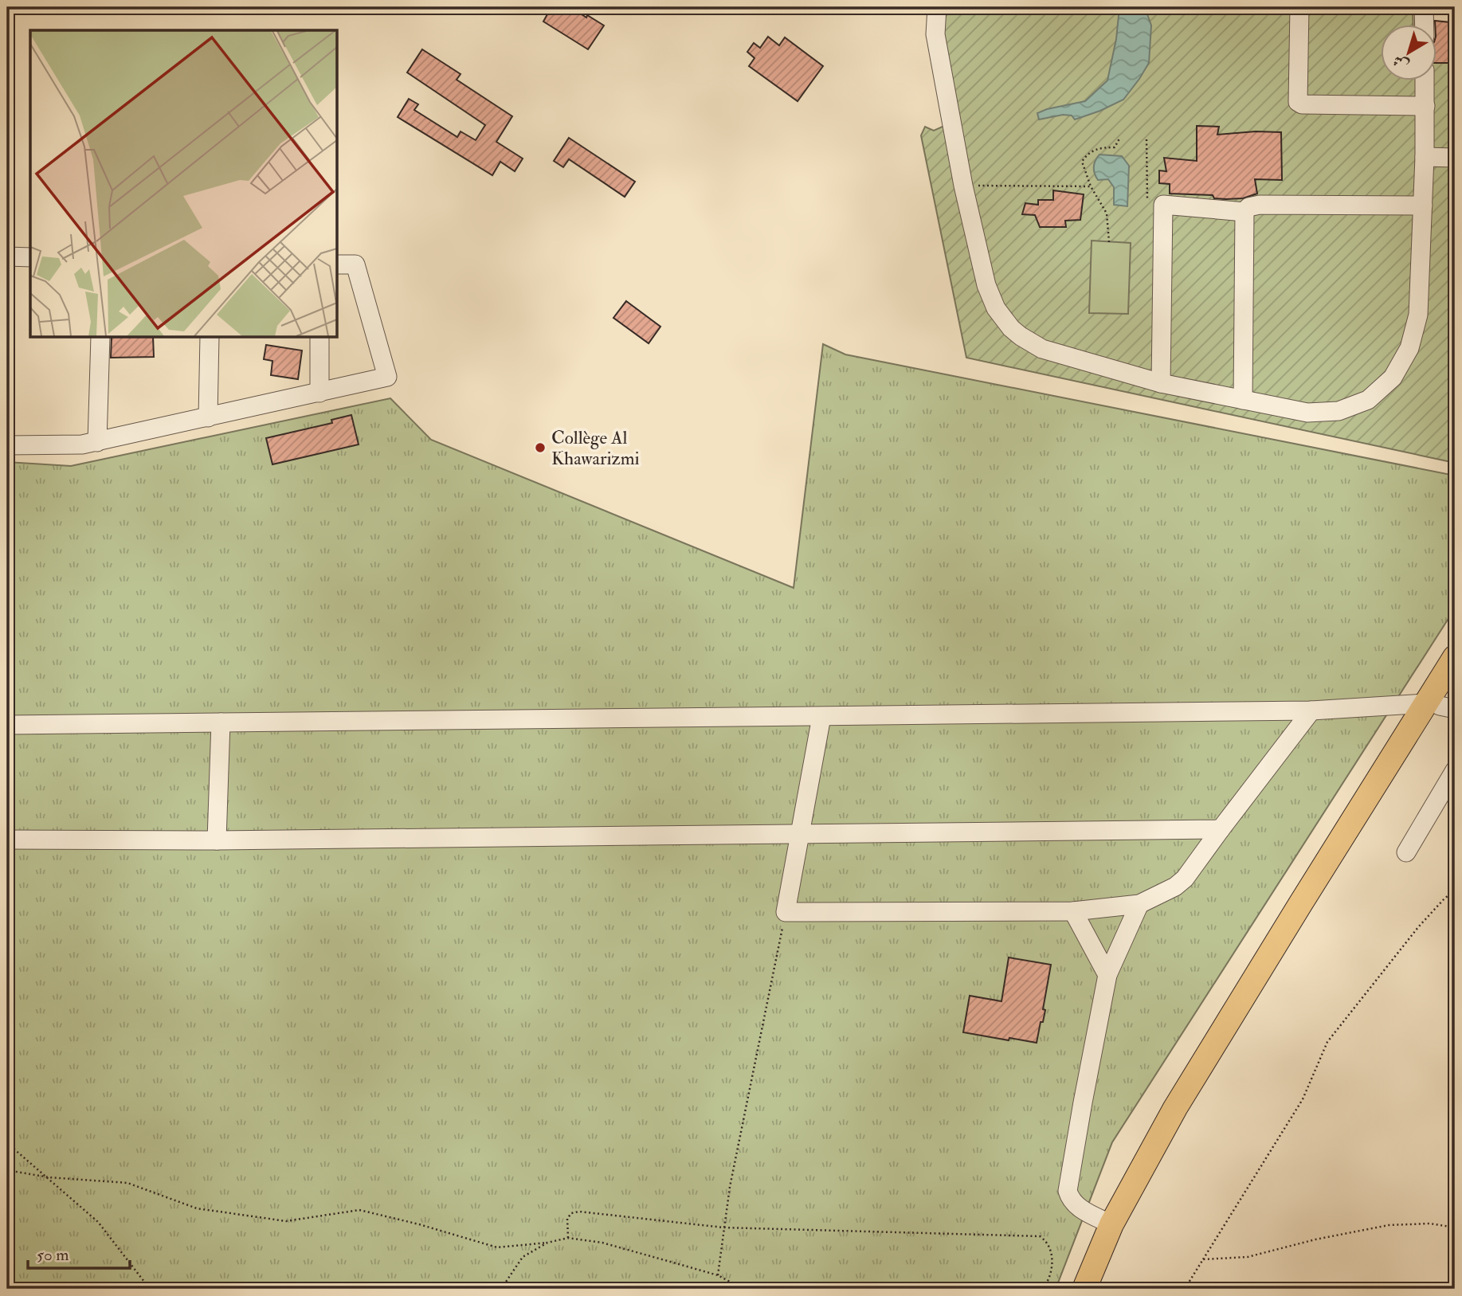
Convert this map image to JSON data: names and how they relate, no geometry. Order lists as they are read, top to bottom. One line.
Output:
{"places":["Collège Al Khawarizmi"],"scale_bar":"50 m","north":"bottom left"}
